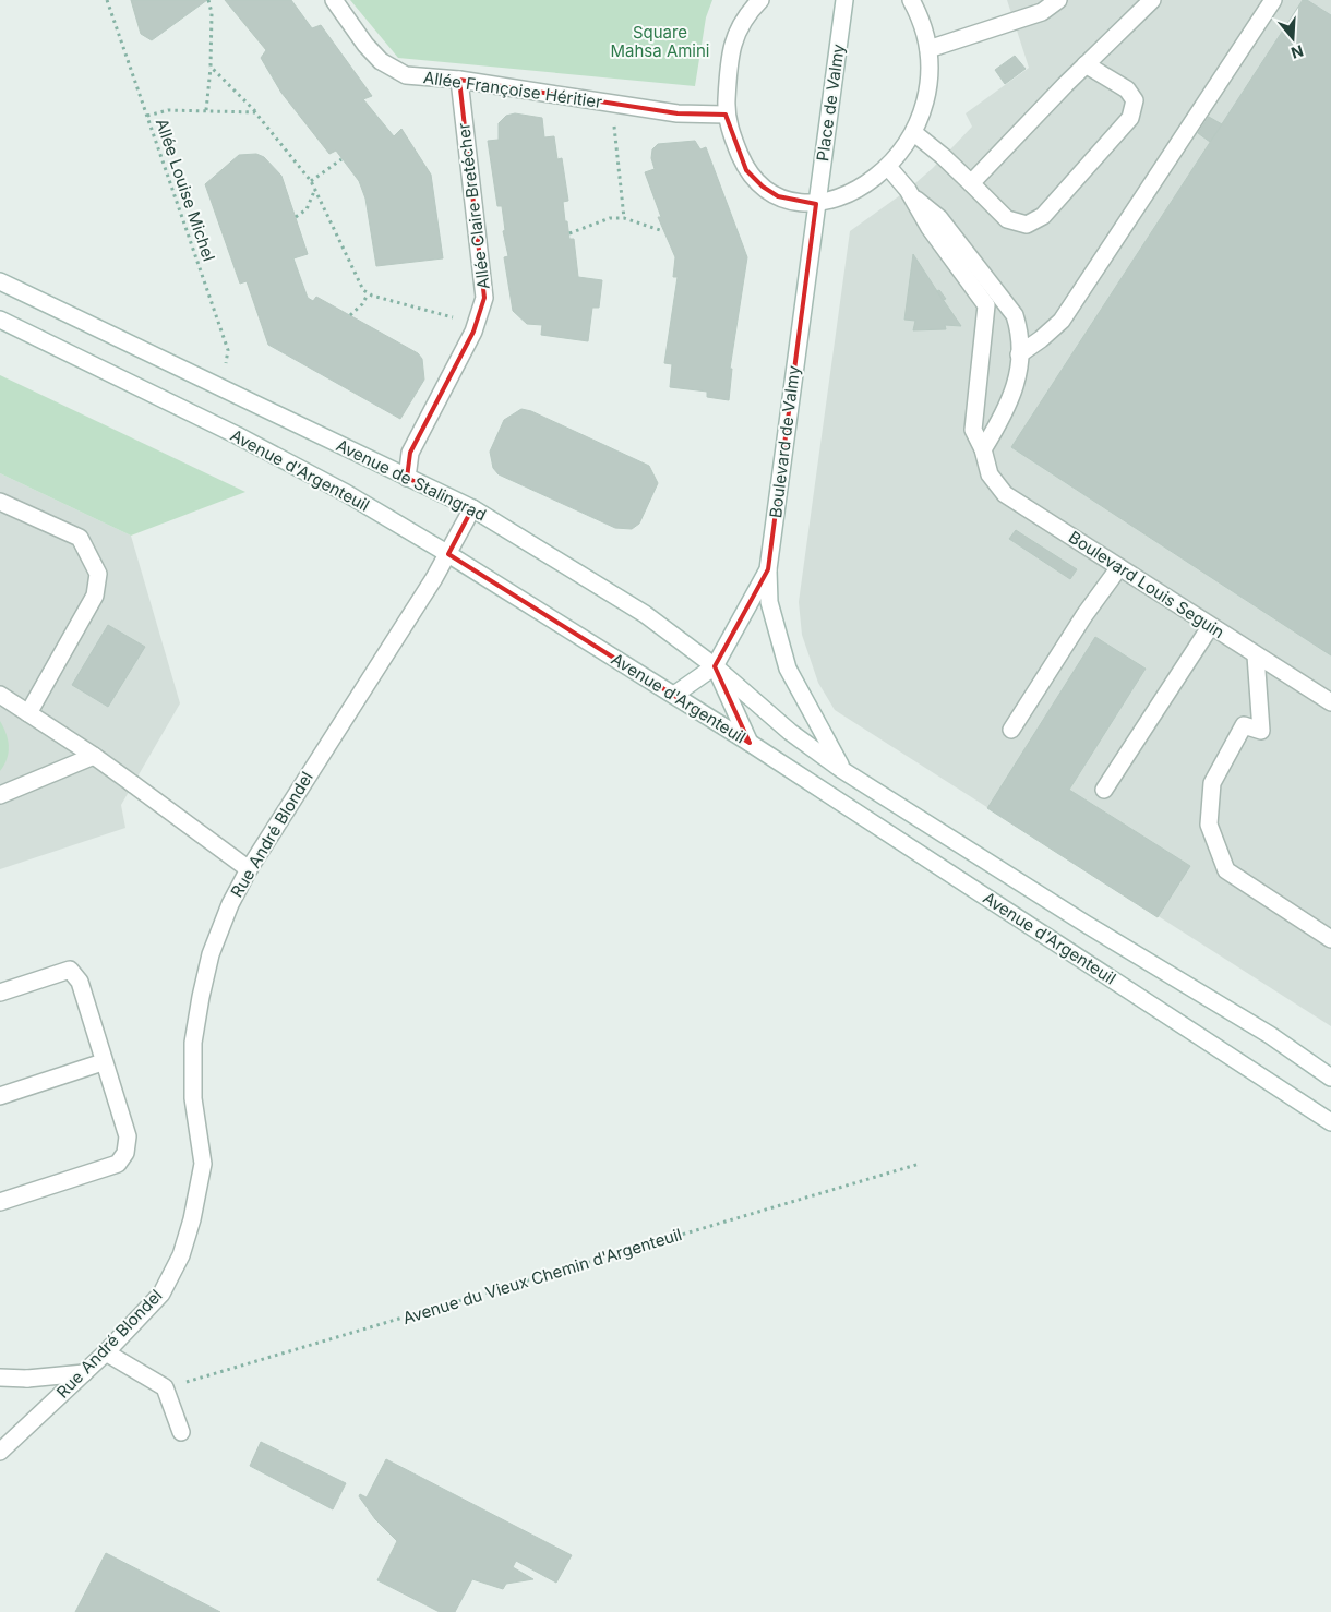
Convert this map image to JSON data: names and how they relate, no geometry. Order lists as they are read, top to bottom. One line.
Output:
{"streets":{"main road":["Allée Françoise Héritier","Place de Valmy","Allée Claire Bretécher","Boulevard de Valmy","Avenue d'Argenteuil","Avenue de Stalingrad","Boulevard Louis Seguin","Rue André Blondel"],"path":["Allée Louise Michel","Avenue du Vieux Chemin d'Argenteuil"]},"crossings":[["Allée Françoise Héritier","Allée Claire Bretécher"],["Place de Valmy","Boulevard de Valmy"],["Allée Louise Michel","Avenue de Stalingrad"],["Allée Claire Bretécher","Avenue de Stalingrad"],["Boulevard de Valmy","Avenue d'Argenteuil"],["Boulevard de Valmy","Avenue de Stalingrad"],["Avenue d'Argenteuil","Avenue de Stalingrad"],["Avenue d'Argenteuil","Rue André Blondel"],["Avenue de Stalingrad","Rue André Blondel"]],"parks":["Square Mahsa Amini"],"north":"bottom"}
